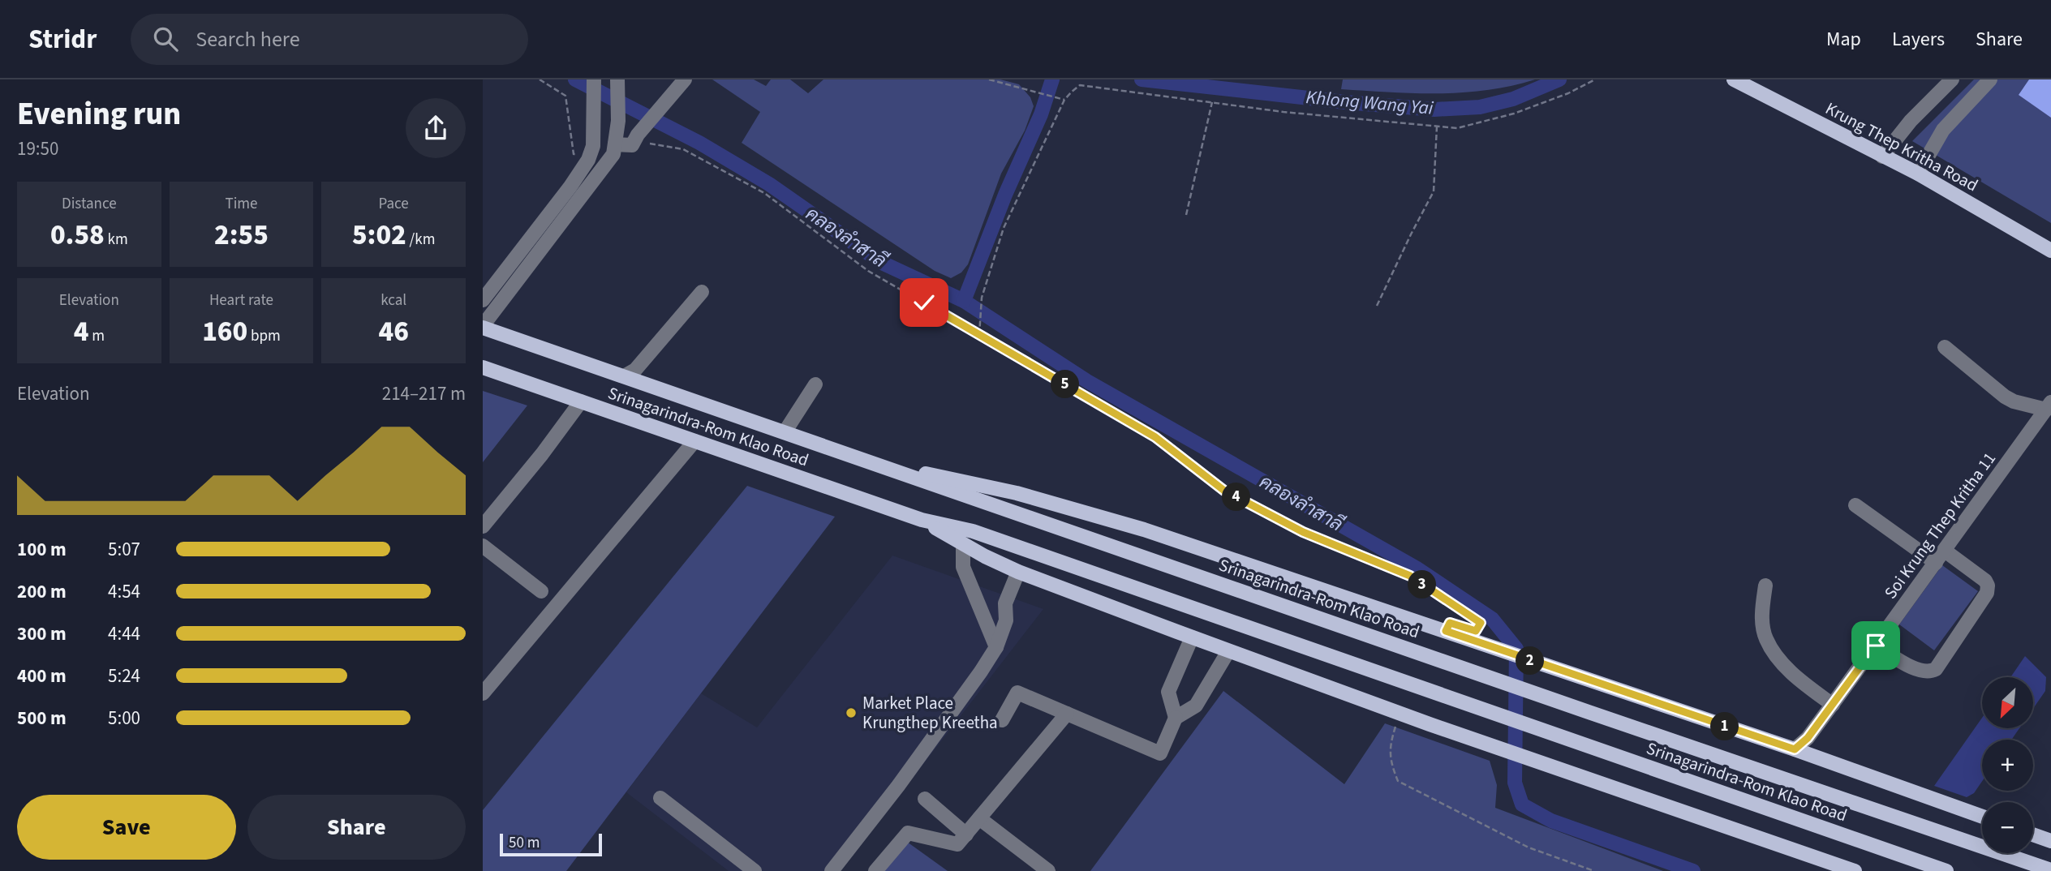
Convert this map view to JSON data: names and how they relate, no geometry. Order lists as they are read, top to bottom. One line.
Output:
{"streets":{"main road":["Krung Thep Kritha Road","Srinagarindra-Rom Klao Road"],"street":["Soi Krung Thep Kritha 11"]},"crossings":[["Srinagarindra-Rom Klao Road","Soi Krung Thep Kritha 11"]],"water":["Khlong Wang Yai","คลองลำสาลี"],"places":["Market Place Krungthep Kreetha"],"scale_bar":"50 m","north":"bottom left","page":{"header":"Stridr","search":"Search here","nav":["Map","Layers","Share"],"heading":["Evening run","19:50"],"stats":[["Distance","0.58 km"],["Time","2:55"],["Pace","5:02 /km"],["Elevation","4 m"],["Heart rate","160 bpm"],["kcal","46"]],"chart":["Elevation","214–217 m"],"pins":["5","4","3","2","1"],"list":[{"name":"100 m","note":"5:07"},{"name":"200 m","note":"4:54"},{"name":"300 m","note":"4:44"},{"name":"400 m","note":"5:24"},{"name":"500 m","note":"5:00"}],"map_buttons":["+","−"],"buttons":["Save","Share"],"scale":"50 m"}}
